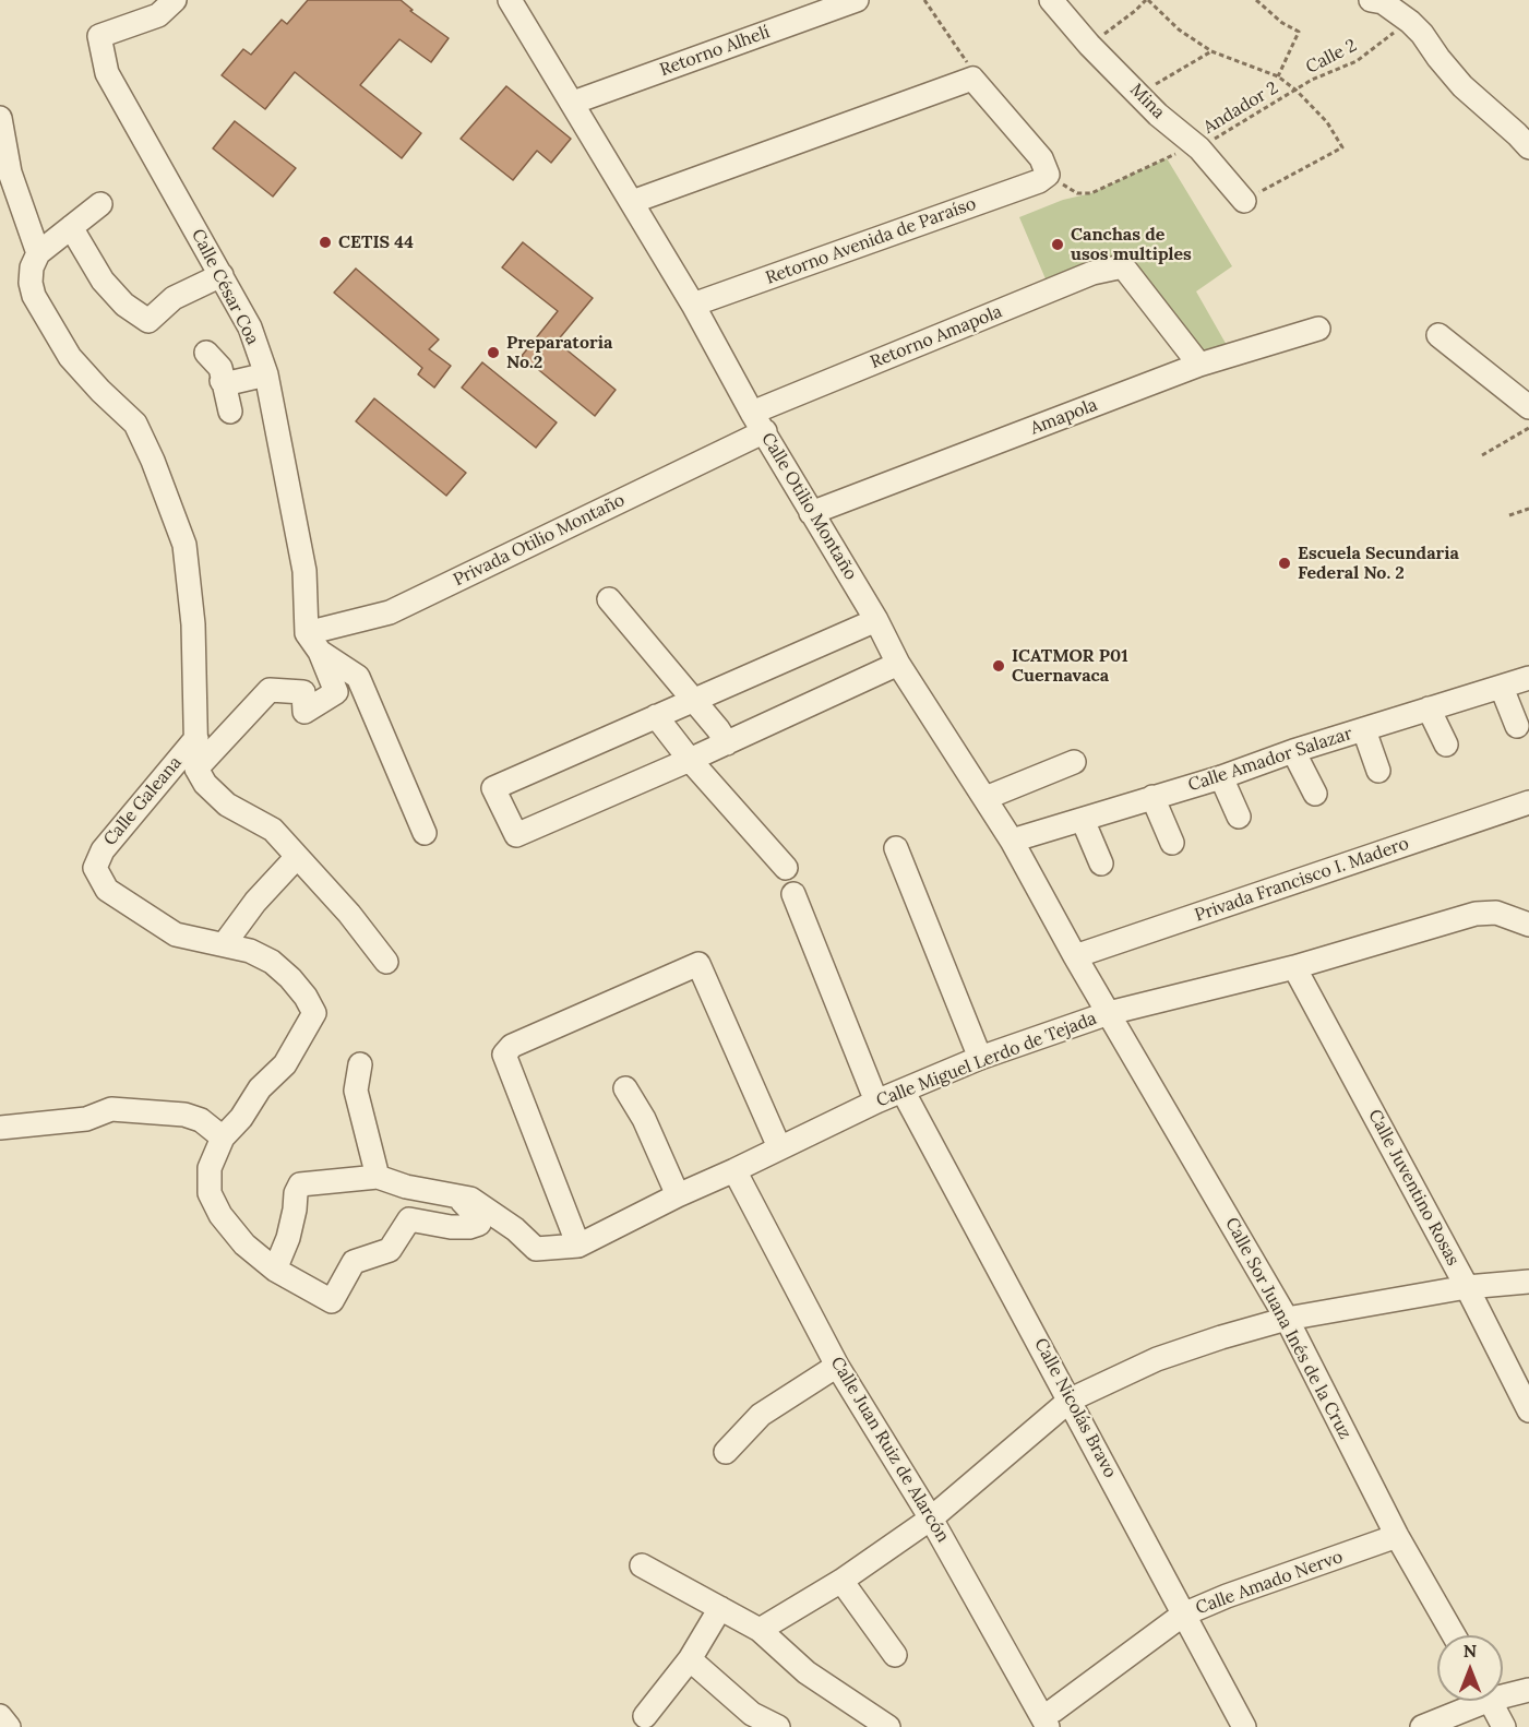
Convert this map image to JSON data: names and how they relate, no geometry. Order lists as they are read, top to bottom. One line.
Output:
{"streets":{"street":["Retorno Alhelí","Mina","Retorno Avenida de Paraíso","Calle César Coa","Retorno Amapola","Amapola","Calle Otilio Montaño","Privada Otilio Montaño","Calle Amador Salazar","Calle Galeana","Privada Francisco I. Madero","Calle Miguel Lerdo de Tejada","Calle Juventino Rosas","Calle Sor Juana Inés de la Cruz","Calle Nicolás Bravo","Calle Juan Ruiz de Alarcón","Calle Amado Nervo"],"path":["Calle 2","Andador 2"]},"crossings":[["Retorno Alhelí","Calle Otilio Montaño"],["Calle 2","Andador 2"],["Mina","Andador 2"],["Andador 2","Retorno Avenida de Paraíso"],["Retorno Avenida de Paraíso","Calle Otilio Montaño"],["Calle César Coa","Privada Otilio Montaño"],["Retorno Amapola","Amapola"],["Retorno Amapola","Calle Otilio Montaño"],["Retorno Amapola","Privada Otilio Montaño"],["Amapola","Calle Otilio Montaño"],["Calle Otilio Montaño","Privada Otilio Montaño"],["Calle Otilio Montaño","Calle Amador Salazar"],["Calle Otilio Montaño","Privada Francisco I. Madero"],["Calle Otilio Montaño","Calle Miguel Lerdo de Tejada"],["Calle Otilio Montaño","Calle Sor Juana Inés de la Cruz"],["Calle Miguel Lerdo de Tejada","Calle Juventino Rosas"],["Calle Miguel Lerdo de Tejada","Calle Sor Juana Inés de la Cruz"],["Calle Miguel Lerdo de Tejada","Calle Nicolás Bravo"],["Calle Miguel Lerdo de Tejada","Calle Juan Ruiz de Alarcón"],["Calle Sor Juana Inés de la Cruz","Calle Amado Nervo"],["Calle Nicolás Bravo","Calle Amado Nervo"],["Calle Juan Ruiz de Alarcón","Calle Amado Nervo"]],"places":["CETIS 44","Canchas de usos multiples","Preparatoria No.2","Escuela Secundaria Federal No. 2","ICATMOR P01 Cuernavaca"],"north":"top"}
